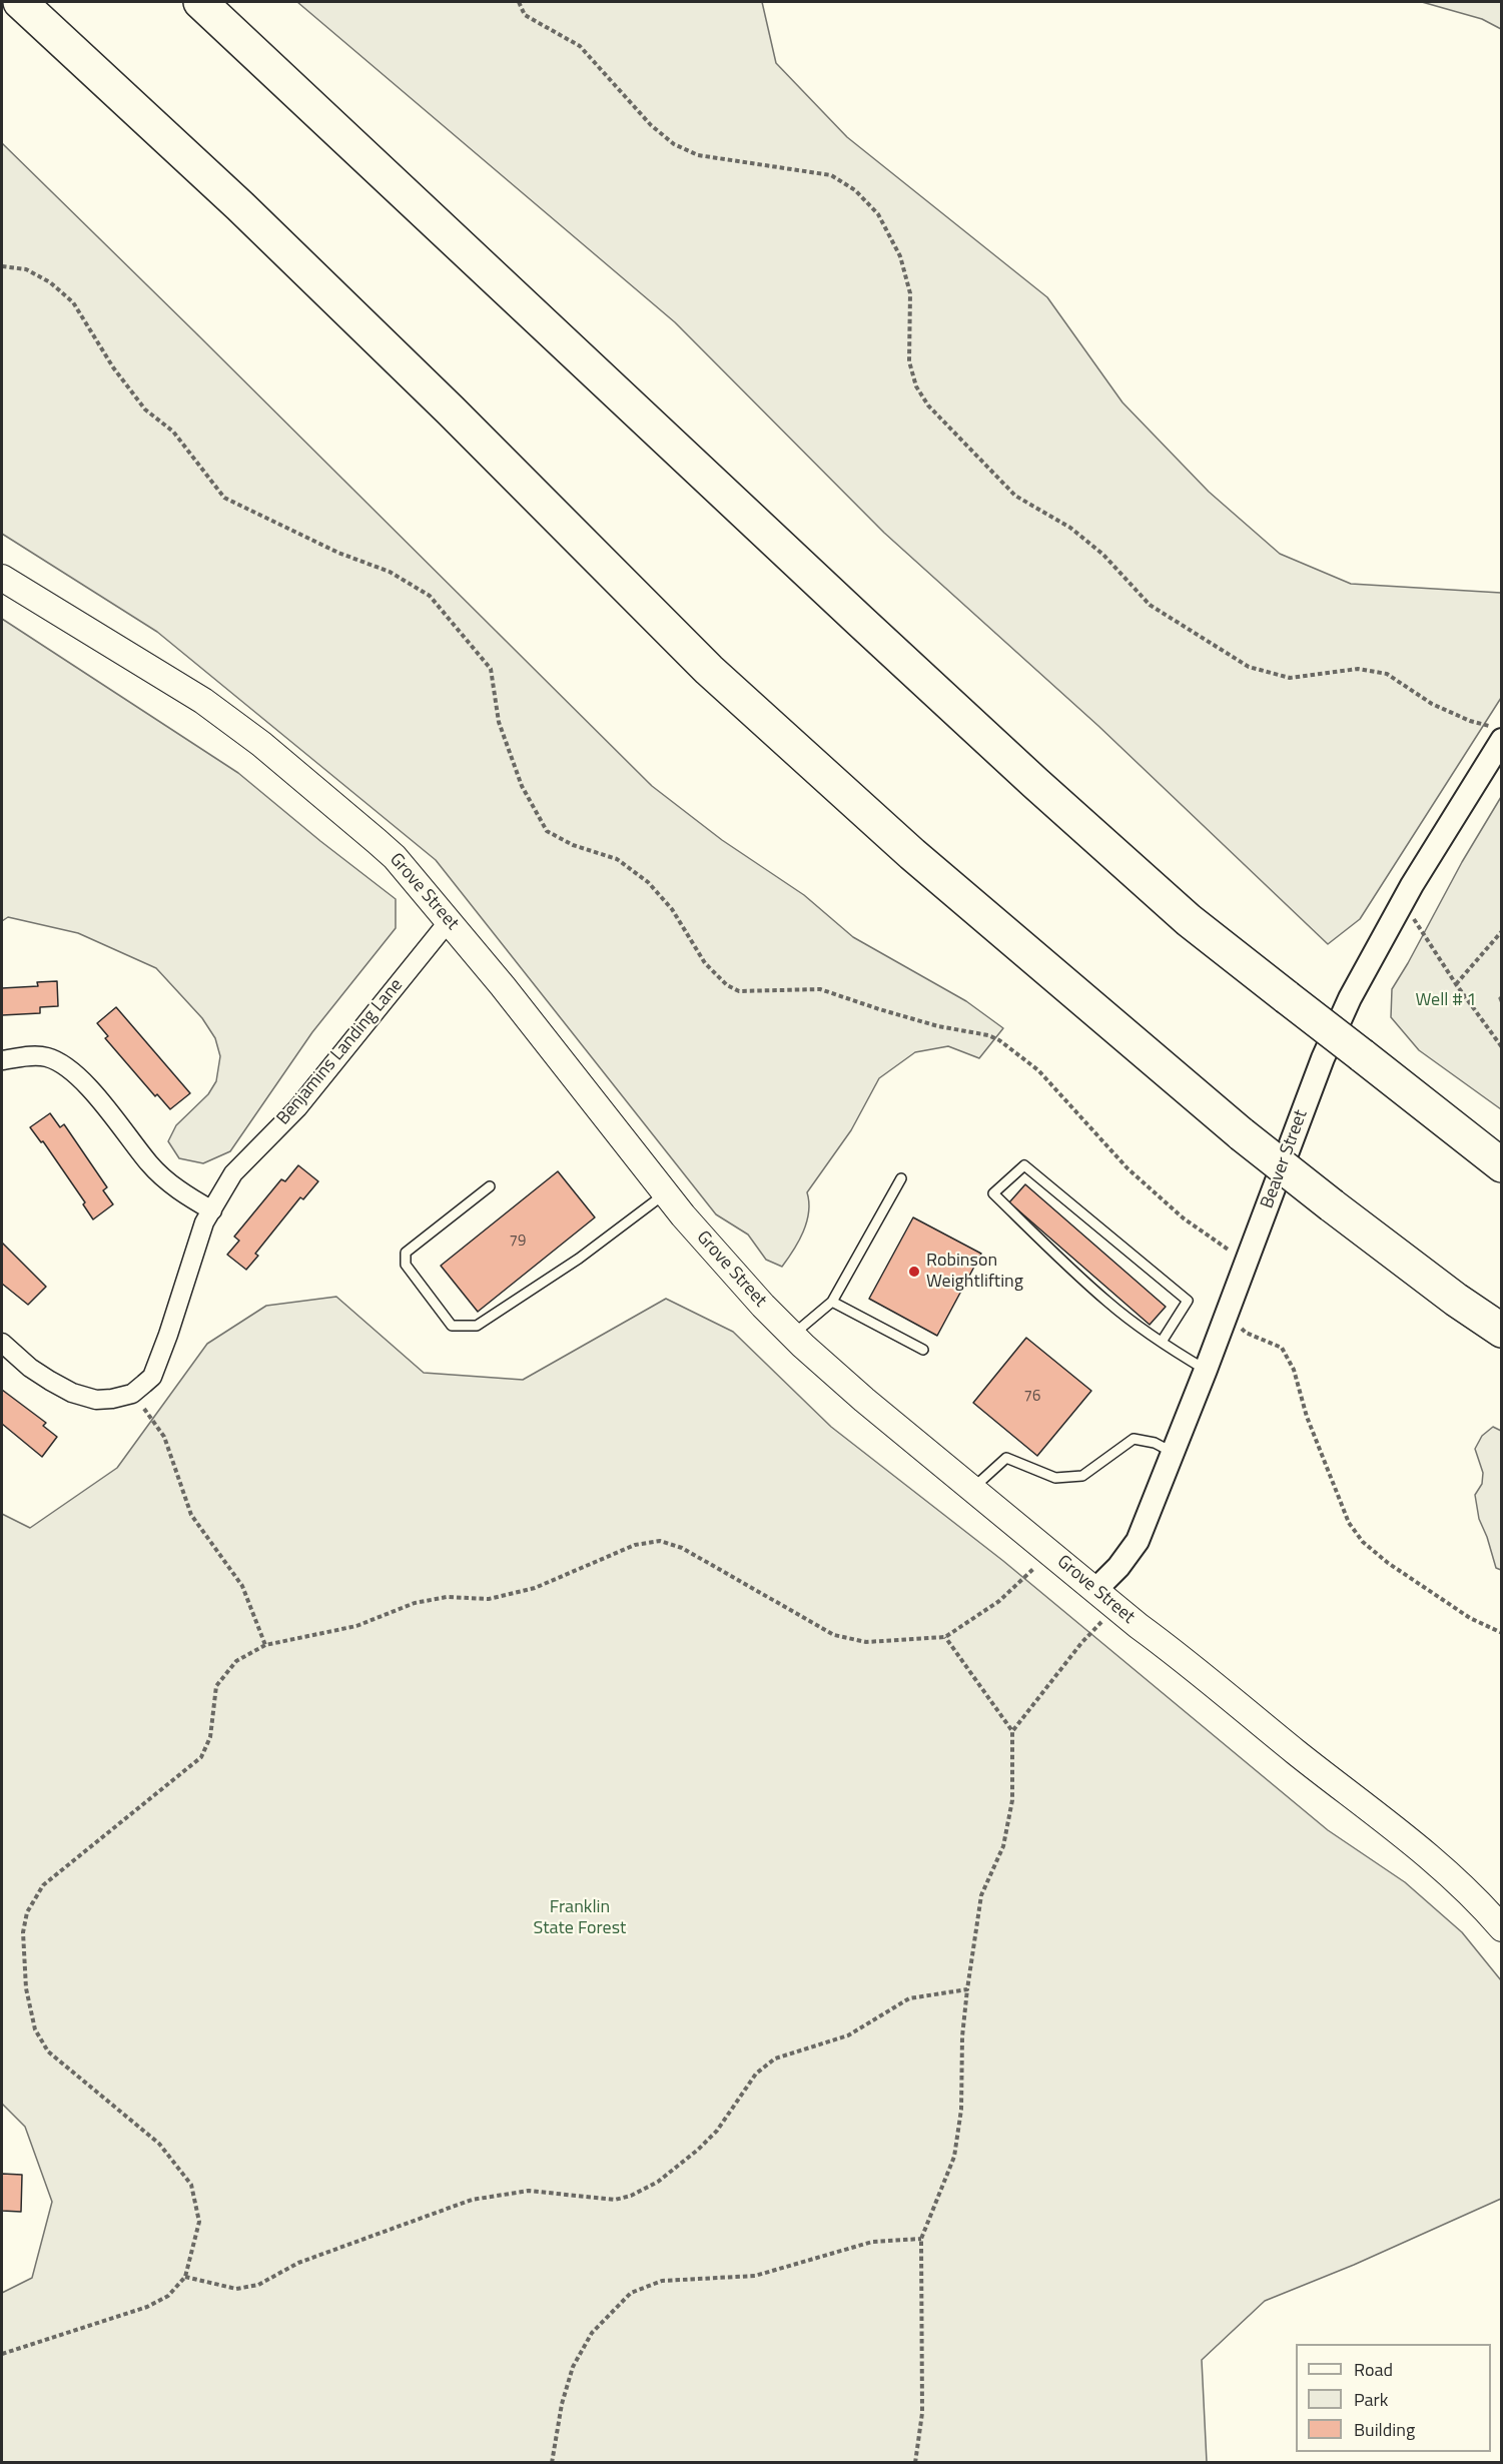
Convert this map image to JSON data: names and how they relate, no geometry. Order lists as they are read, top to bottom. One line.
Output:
{"streets":{"main road":["Grove Street"],"street":["Benjamins Landing Lane","Beaver Street"]},"crossings":[["Grove Street","Benjamins Landing Lane"],["Grove Street","Beaver Street"]],"parks":["Well # 1","Franklin State Forest"],"places":["Robinson Weightlifting"],"house_numbers":["79","76"],"legend":["Road","Park","Building"]}
